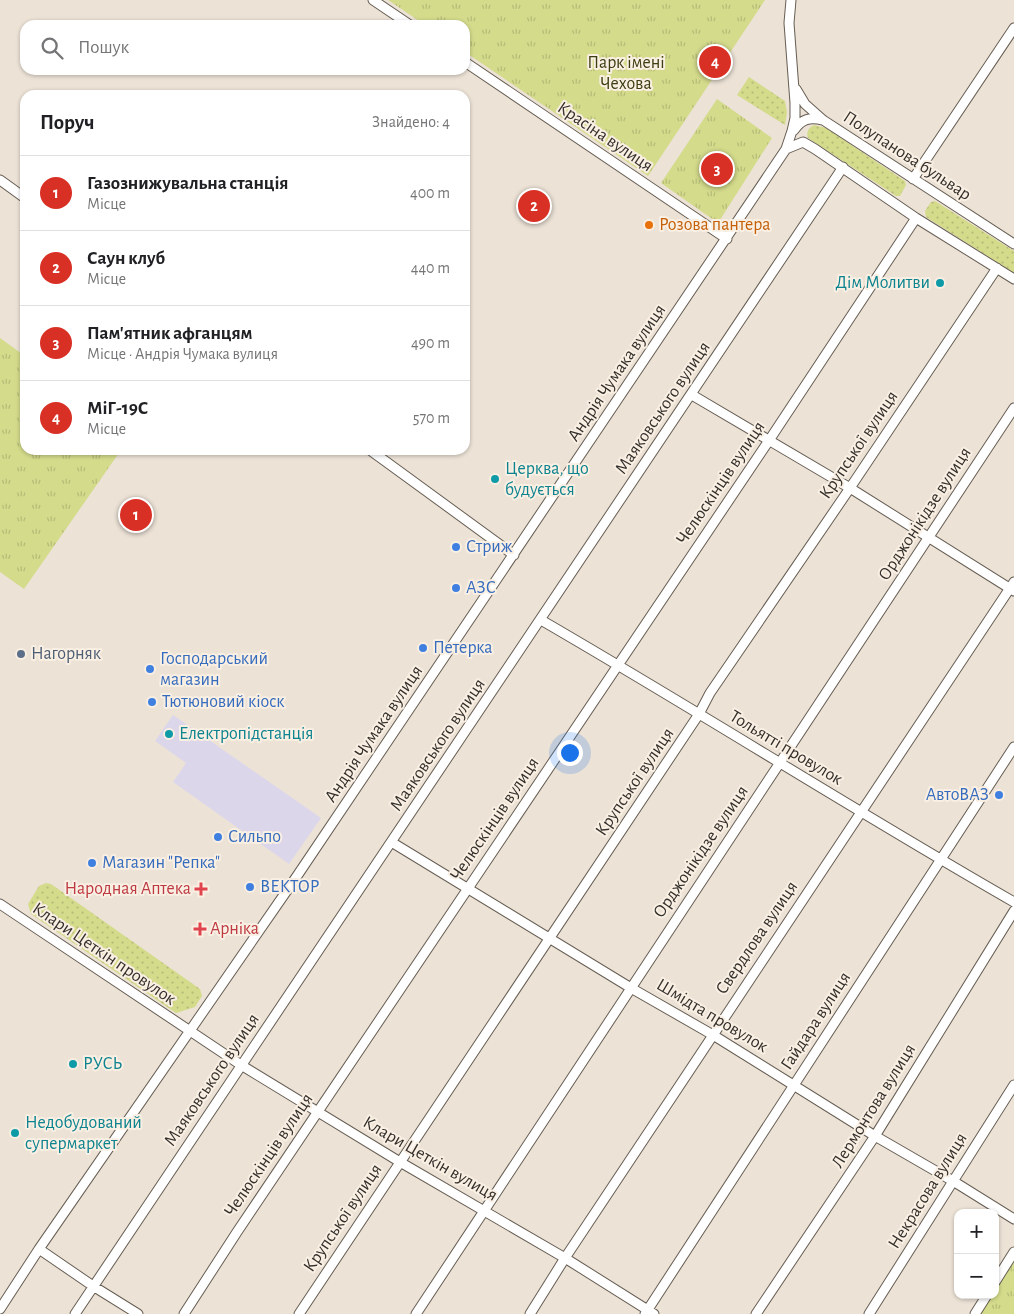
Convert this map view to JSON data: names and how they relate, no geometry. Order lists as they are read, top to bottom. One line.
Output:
{"streets":{"street":["Красіна вулиця","Полупанова бульвар","Андрія Чумака вулиця","Маяковського вулиця","Крупської вулиця","Челюскінців вулиця","Орджонікідзе вулиця","Тольятті провулок","Свердлова вулиця","Клари Цеткін провулок","Шмідта провулок","Гайдара вулиця","Лермонтова вулиця","Клари Цеткін вулиця","Некрасова вулиця"]},"crossings":[["Красіна вулиця","Андрія Чумака вулиця"],["Полупанова бульвар","Андрія Чумака вулиця"],["Андрія Чумака вулиця","Клари Цеткін провулок"],["Андрія Чумака вулиця","Клари Цеткін вулиця"],["Маяковського вулиця","Тольятті провулок"],["Маяковського вулиця","Шмідта провулок"],["Маяковського вулиця","Клари Цеткін вулиця"],["Крупської вулиця","Тольятті провулок"],["Крупської вулиця","Шмідта провулок"],["Крупської вулиця","Клари Цеткін вулиця"],["Челюскінців вулиця","Тольятті провулок"],["Челюскінців вулиця","Шмідта провулок"],["Челюскінців вулиця","Клари Цеткін вулиця"],["Орджонікідзе вулиця","Тольятті провулок"],["Орджонікідзе вулиця","Шмідта провулок"],["Орджонікідзе вулиця","Клари Цеткін вулиця"],["Тольятті провулок","Свердлова вулиця"],["Тольятті провулок","Гайдара вулиця"],["Свердлова вулиця","Шмідта провулок"],["Свердлова вулиця","Клари Цеткін вулиця"],["Клари Цеткін провулок","Клари Цеткін вулиця"],["Шмідта провулок","Гайдара вулиця"],["Шмідта провулок","Лермонтова вулиця"],["Шмідта провулок","Некрасова вулиця"],["Гайдара вулиця","Клари Цеткін вулиця"]],"parks":["Парк імені Чехова"],"places":{"other":["Розова пантера","Дім Молитви","Церква, що будується","Стриж","АЗС","Петерка","Нагорняк","Господарський магазин","Тютюновий кіоск","Електропідстанція","АвтоВАЗ","Сильпо","Магазин \"Репка\"","ВЕКТОР","РУСЬ","Недобудований супермаркет"],"health":["Народная Аптека","Арніка"]},"page":{"search":"Пошук","pins":["4","3","2","1"],"heading":["Поруч","Знайдено: 4"],"list":[{"mark":"1","name":"Газознижувальна станція","note":"Місце","value":"400 m"},{"mark":"2","name":"Саун клуб","note":"Місце","value":"440 m"},{"mark":"3","name":"Пам'ятник афганцям","note":"Місце · Андрія Чумака вулиця","value":"490 m"},{"mark":"4","name":"МіГ-19С","note":"Місце","value":"570 m"}],"map_buttons":["+","−"]}}
